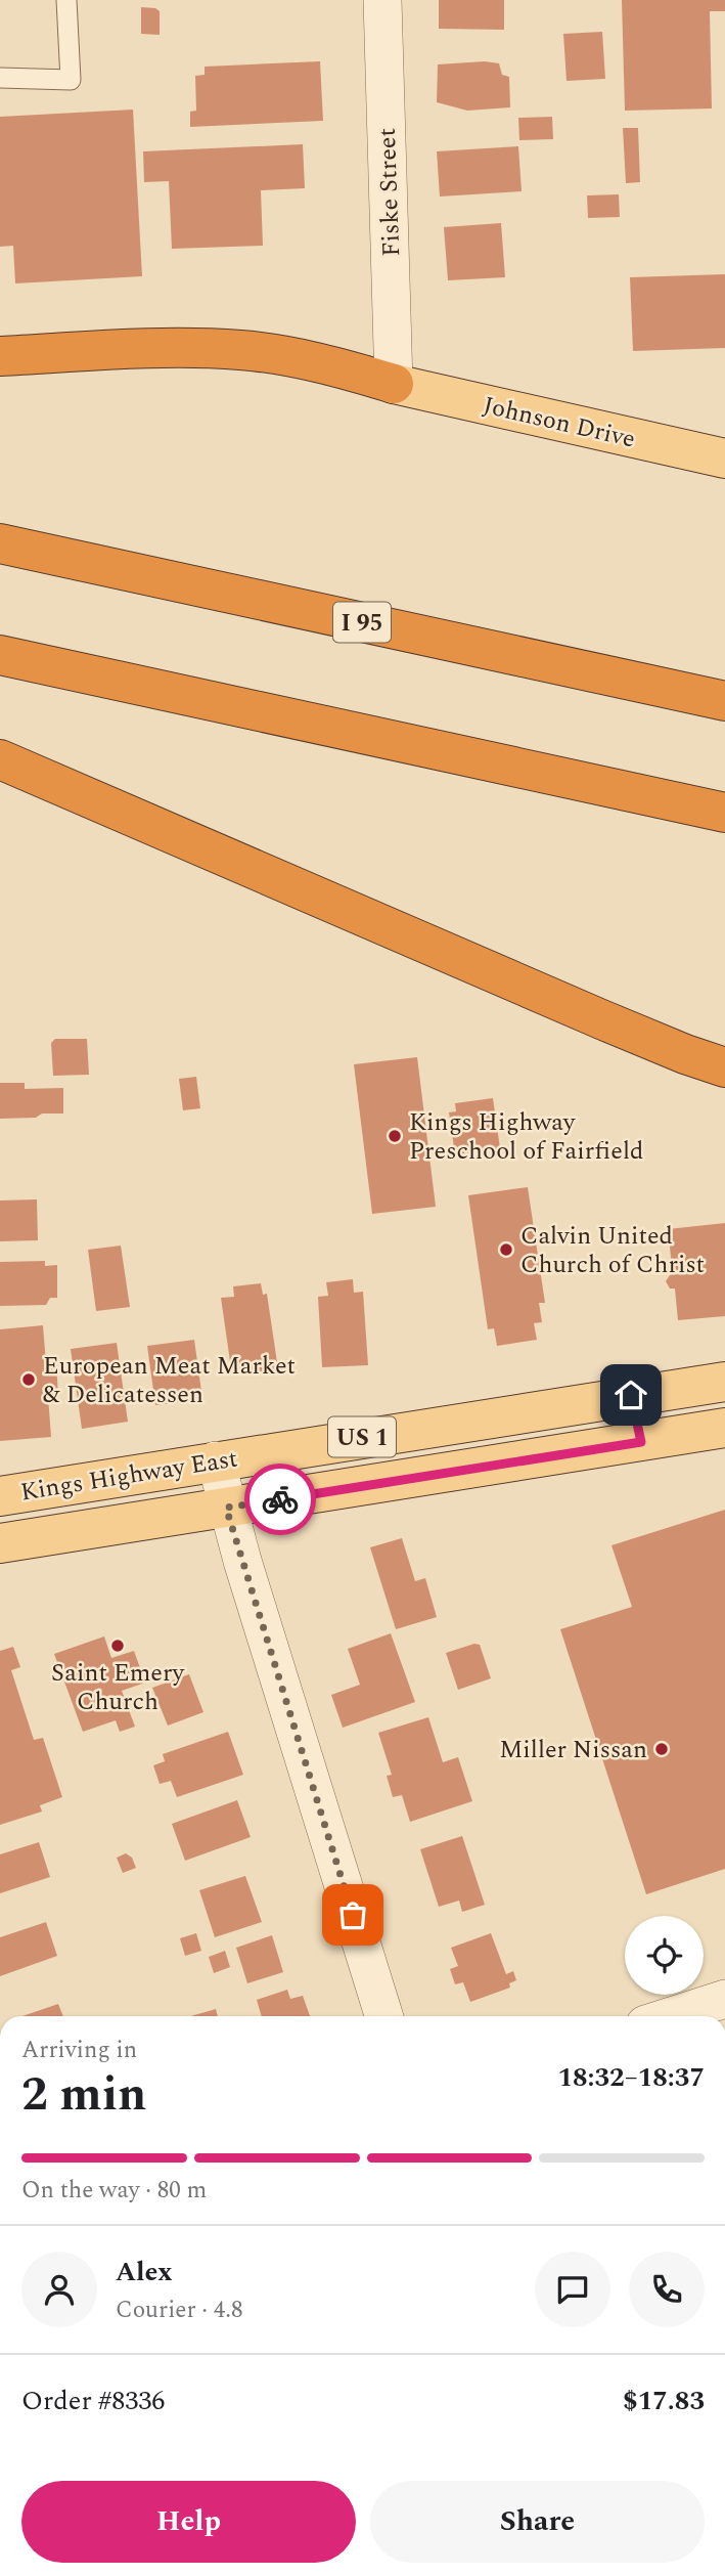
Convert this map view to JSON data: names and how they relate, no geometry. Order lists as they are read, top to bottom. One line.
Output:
{"streets":{"highway":["I 95"],"main road":["Johnson Drive","US 1","Kings Highway East"],"street":["Fiske Street"]},"crossings":[["Fiske Street","Johnson Drive"]],"places":["Kings Highway Preschool of Fairfield","Calvin United Church of Christ","European Meat Market & Delicatessen","Saint Emery Church","Miller Nissan"],"page":{"heading":["2 min","Arriving in","18:32–18:37"],"panel":["Alex","Courier · 4.8","Order #8336","$17.83"],"bar":"On the way · 80 m","buttons":["Help","Share"]}}
